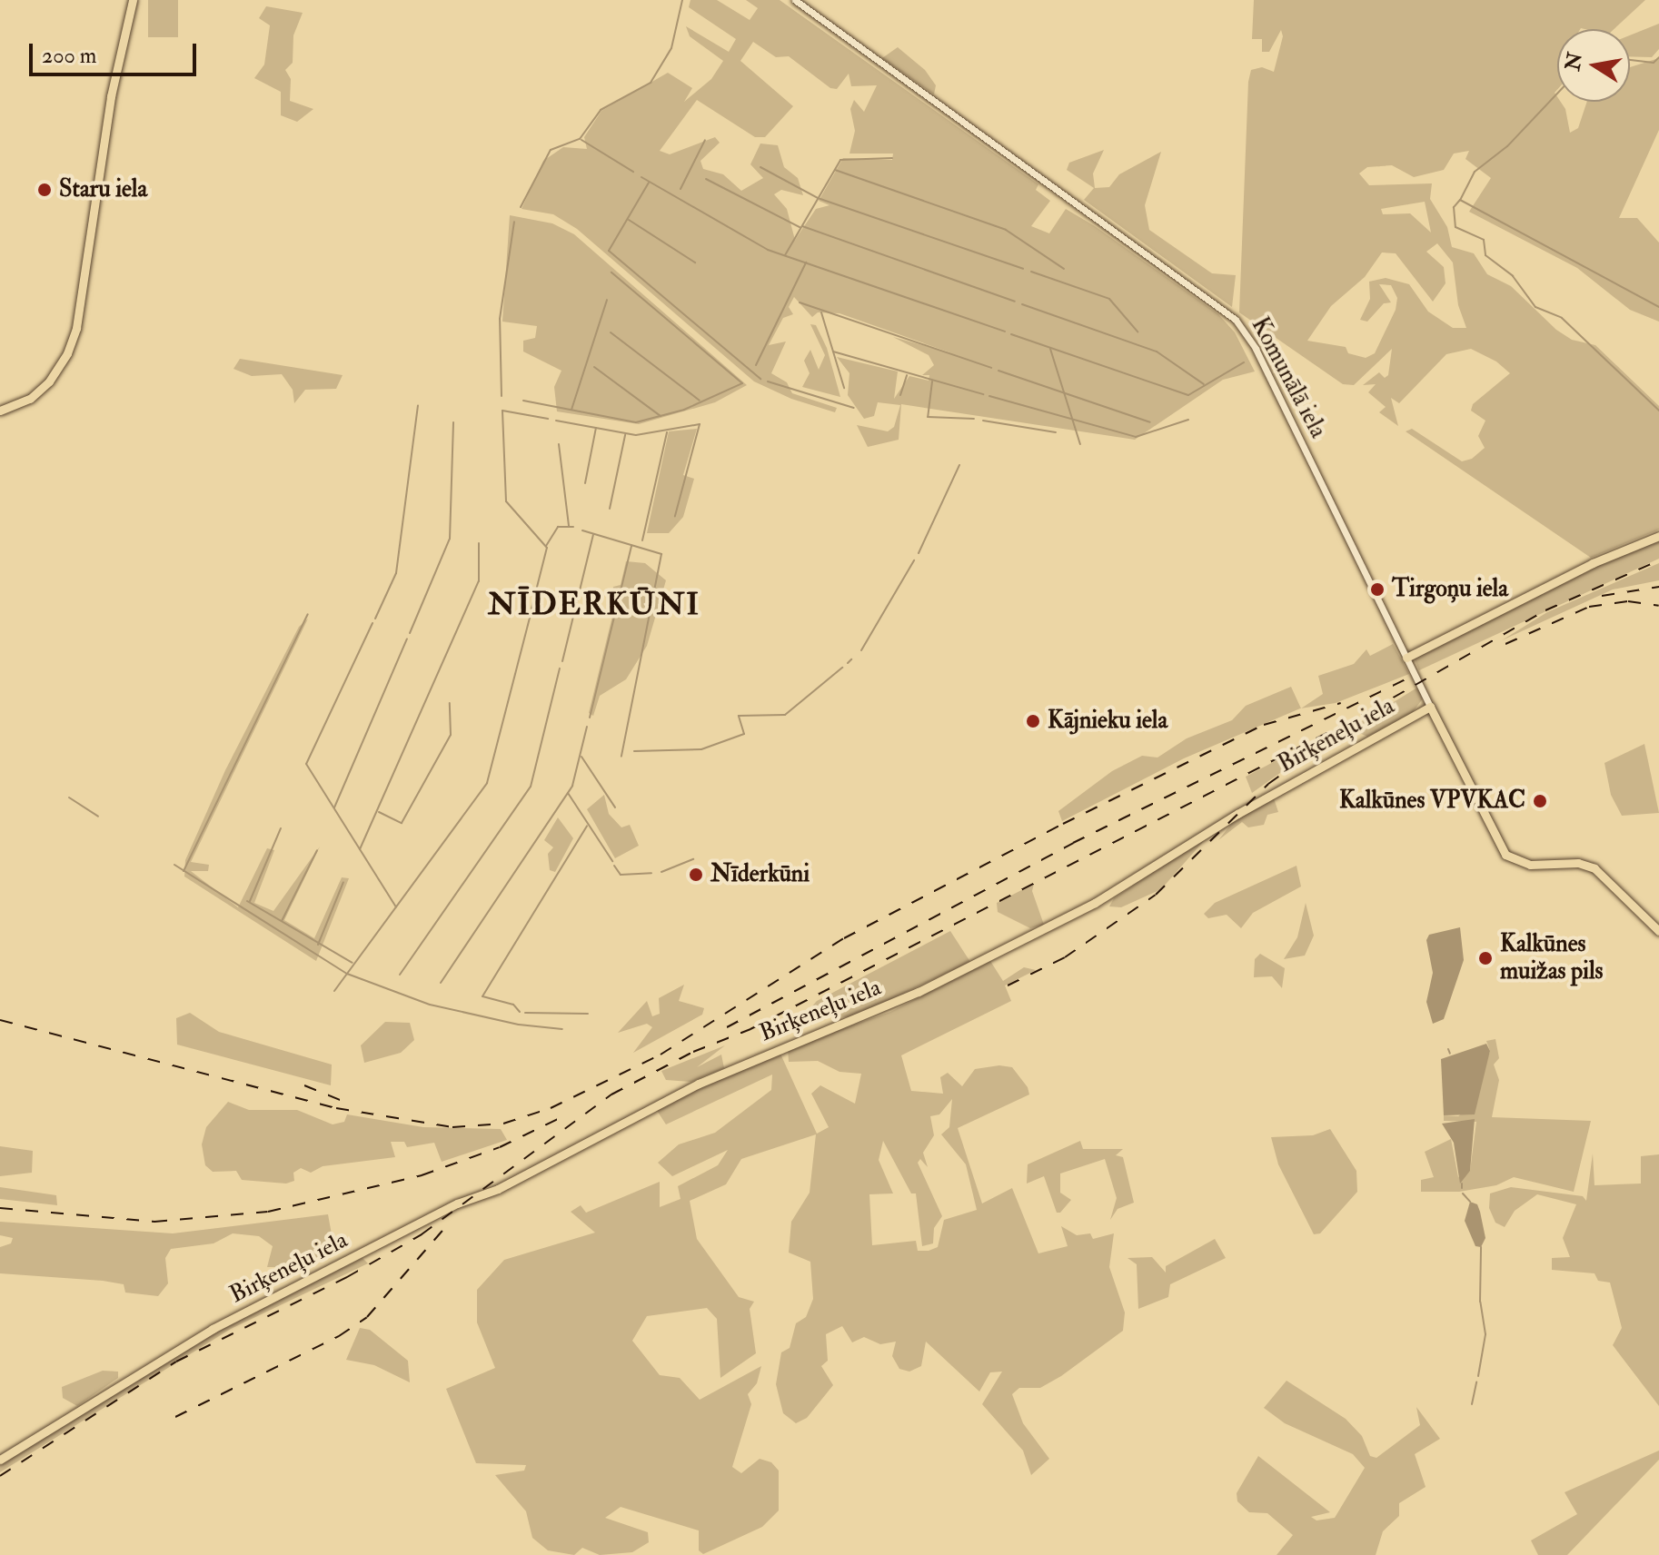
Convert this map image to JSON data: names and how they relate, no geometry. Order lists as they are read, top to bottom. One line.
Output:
{"streets":{"main road":["Komunālā iela","Birķeneļu iela"]},"crossings":[["Komunālā iela","Birķeneļu iela"]],"districts":["NĪDERKŪNI"],"places":["Staru iela","Tirgoņu iela","Kājnieku iela","Kalkūnes VPVKAC","Nīderkūni","Kalkūnes muižas pils"],"scale_bar":"200 m","north":"left"}
